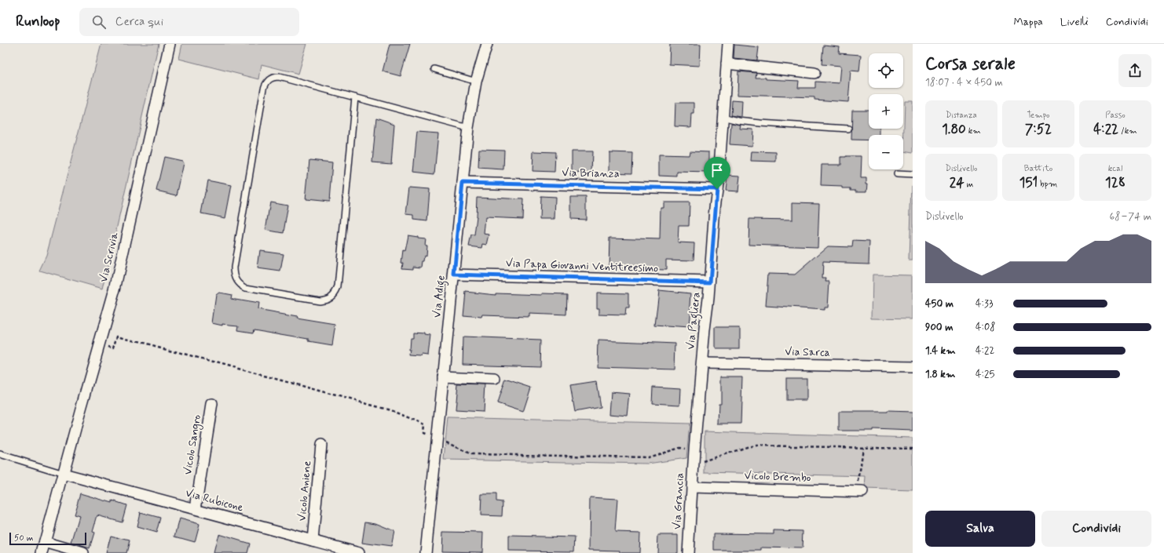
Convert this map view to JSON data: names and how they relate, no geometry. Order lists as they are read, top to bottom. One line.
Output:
{"streets":{"street":["Via Brianza","Via Scrivia","Via Papa Giovanni Ventitreesimo","Via Adige","Via Pagliera","Via Sarca","Vicolo Sangro","Vicolo Brembo","Vicolo Aniene","Via Rubicone","Via Grancia"]},"crossings":[["Via Brianza","Via Adige"],["Via Brianza","Via Pagliera"],["Via Scrivia","Via Rubicone"],["Via Papa Giovanni Ventitreesimo","Via Adige"],["Via Papa Giovanni Ventitreesimo","Via Pagliera"],["Via Pagliera","Via Sarca"],["Via Pagliera","Via Grancia"],["Vicolo Sangro","Via Rubicone"],["Vicolo Brembo","Via Grancia"],["Vicolo Aniene","Via Rubicone"]],"scale_bar":"50 m","page":{"header":"Runloop","search":"Cerca qui","nav":["Mappa","Livelli","Condividi"],"heading":["Corsa serale","18:07 · 4 × 450 m"],"map_buttons":["+","−"],"stats":[["Distanza","1.80 km"],["Tempo","7:52"],["Passo","4:22 /km"],["Dislivello","24 m"],["Battito","151 bpm"],["kcal","128"]],"chart":["Dislivello","68–74 m"],"list":[{"name":"450 m","note":"4:33"},{"name":"900 m","note":"4:08"},{"name":"1.4 km","note":"4:22"},{"name":"1.8 km","note":"4:25"}],"buttons":["Salva","Condividi"],"scale":"50 m"}}
